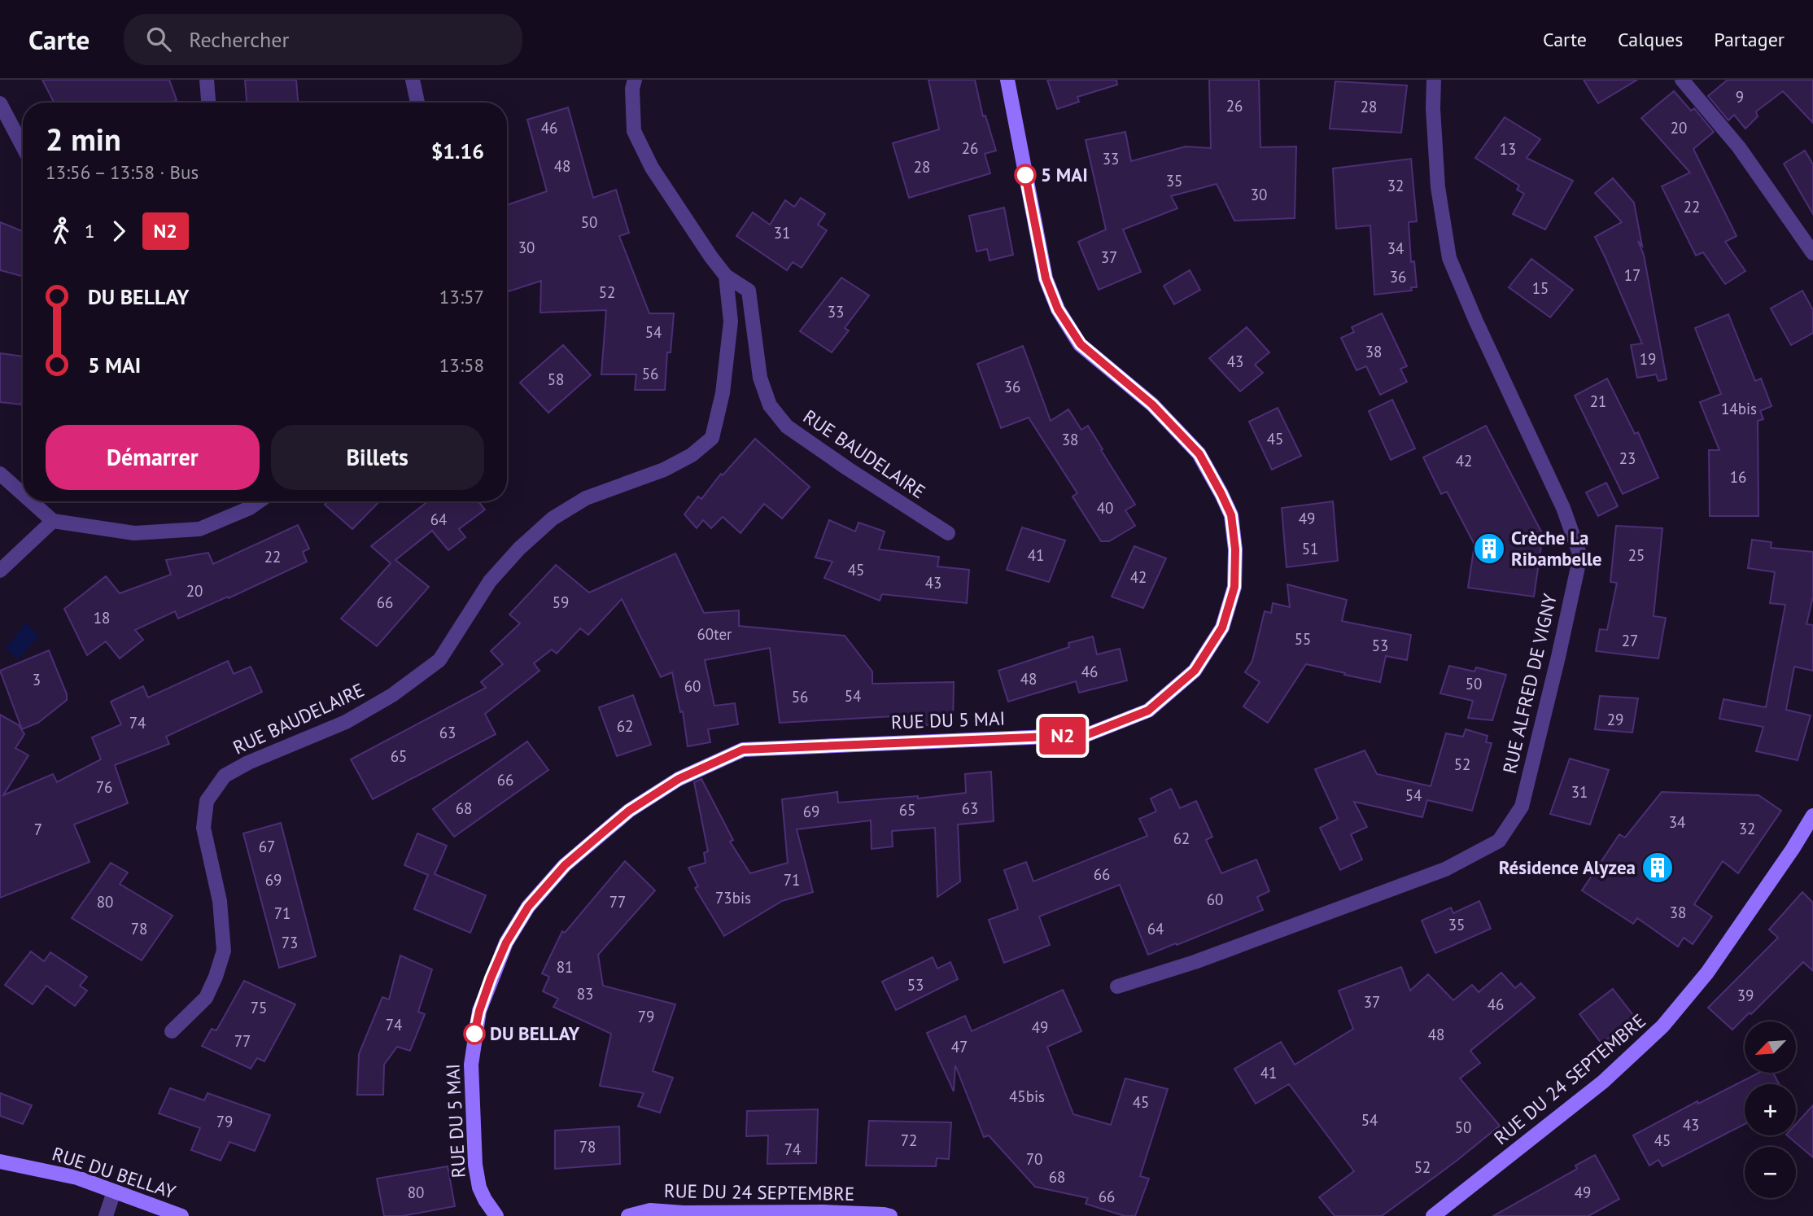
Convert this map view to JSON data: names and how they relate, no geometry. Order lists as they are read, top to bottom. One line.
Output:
{"streets":{"main road":["RUE DU 5 MAI","RUE DU 24 SEPTEMBRE","RUE DU BELLAY"],"street":["RUE BAUDELAIRE","RUE ALFRED DE VIGNY"]},"places":{"other":["5 MAI","DU BELLAY"],"building":["Crèche La Ribambelle","Résidence Alyzea"]},"lines":["bus line N2"],"house_numbers":["9","26","28","46","20","26","13","33","48","28","35","32","30","22","50","31","30","34","37","17","36","15","52","33","54","38","19","43","56","58","36","21","14bis","45","38","23","42","16","40","49","64","51","41","25","22","45","42","43","20","66","59","18","60ter","55","27","53","46","48","3","50","60","54","56","29","74","62","63","65","52","66","76","31","54","68","63","65","69","34","32","7","62","67","66","69","71","73bis","60","80","77","38","71","35","78","64","73","81","53","83","39","37","46","75","79","74","49","48","77","47","41","45bis","45","54","79","43","50","72","45","78","74","70","52","68","80","49","66"],"north":"bottom left","page":{"header":"Carte","search":"Rechercher","nav":["Carte","Calques","Partager"],"on_map":"N2","heading":["2 min","13:56 – 13:58 · Bus","$1.16"],"legs":["1","N2"],"list":[{"name":"DU BELLAY","value":"13:57"},{"name":"5 MAI","value":"13:58"}],"buttons":["Démarrer","Billets"],"map_buttons":["+","−"]}}
